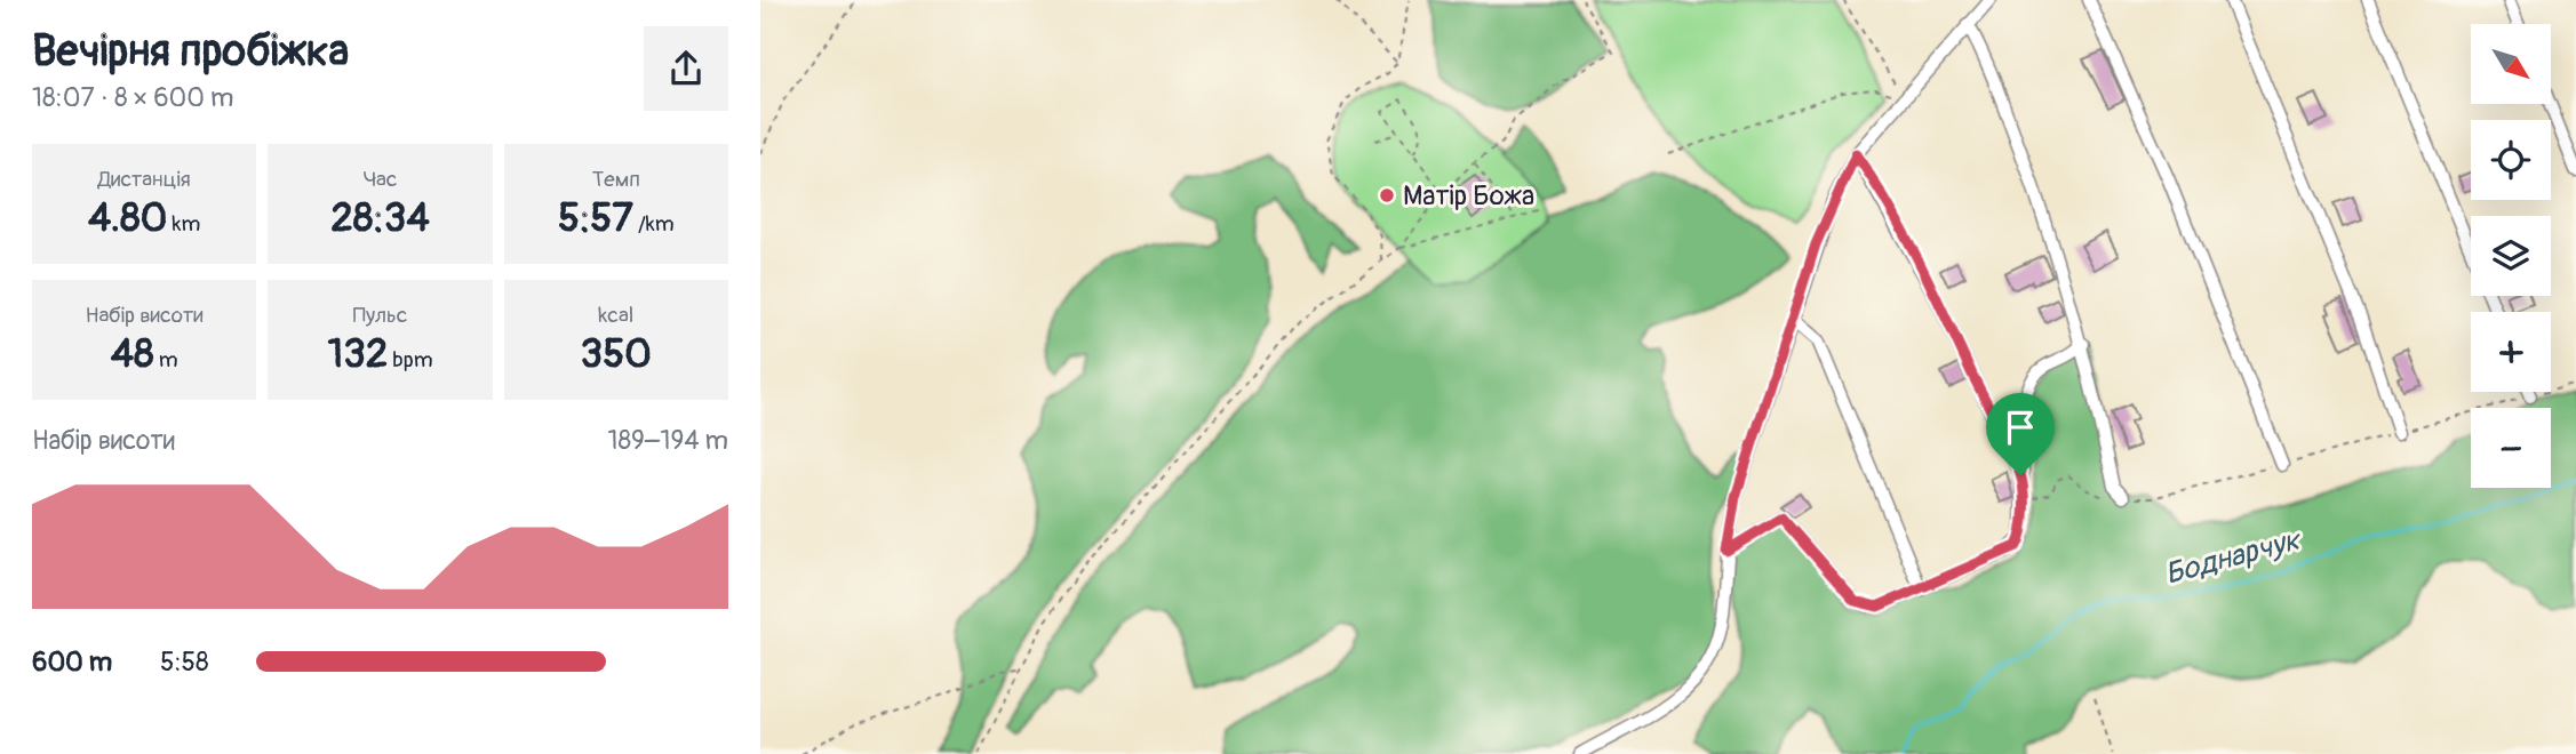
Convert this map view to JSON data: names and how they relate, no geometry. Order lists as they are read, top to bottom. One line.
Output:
{"water":["Боднарчук"],"places":["Матір Божа"],"north":"bottom right","page":{"heading":["Вечірня пробіжка","18:07 · 8 × 600 m"],"map_buttons":["+","−"],"stats":[["Дистанція","4.80 km"],["Час","28:34"],["Темп","5:57 /km"],["Набір висоти","48 m"],["Пульс","132 bpm"],["kcal","350"]],"chart":["Набір висоти","189–194 m"],"list":[{"name":"600 m","note":"5:58"}]}}
